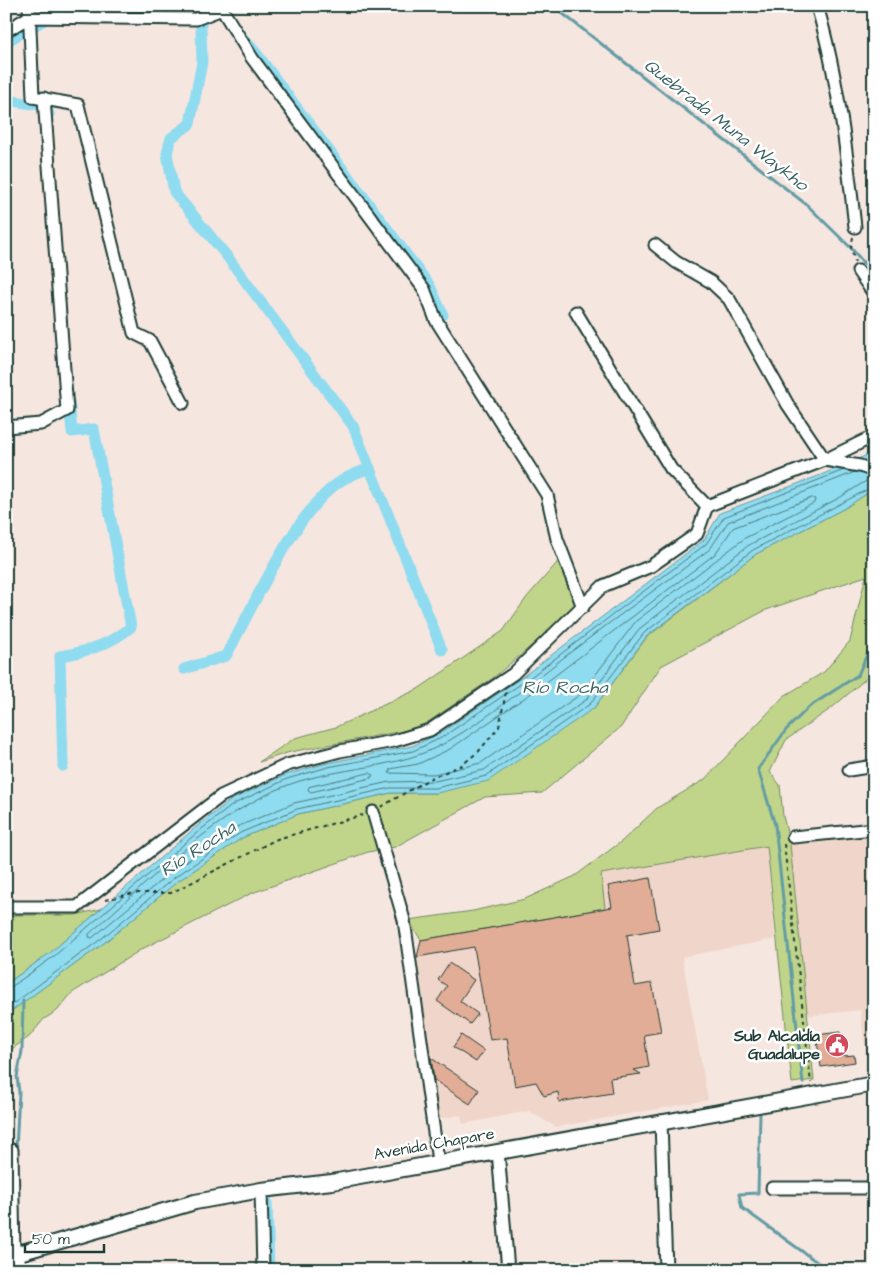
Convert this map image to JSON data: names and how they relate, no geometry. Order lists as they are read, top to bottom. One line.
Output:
{"streets":{"main road":["Avenida Chapare"]},"water":["Quebrada Muna Waykho","Río Rocha"],"places":{"public building":["Sub Alcaldía Guadalupe"]},"scale_bar":"50 m"}
